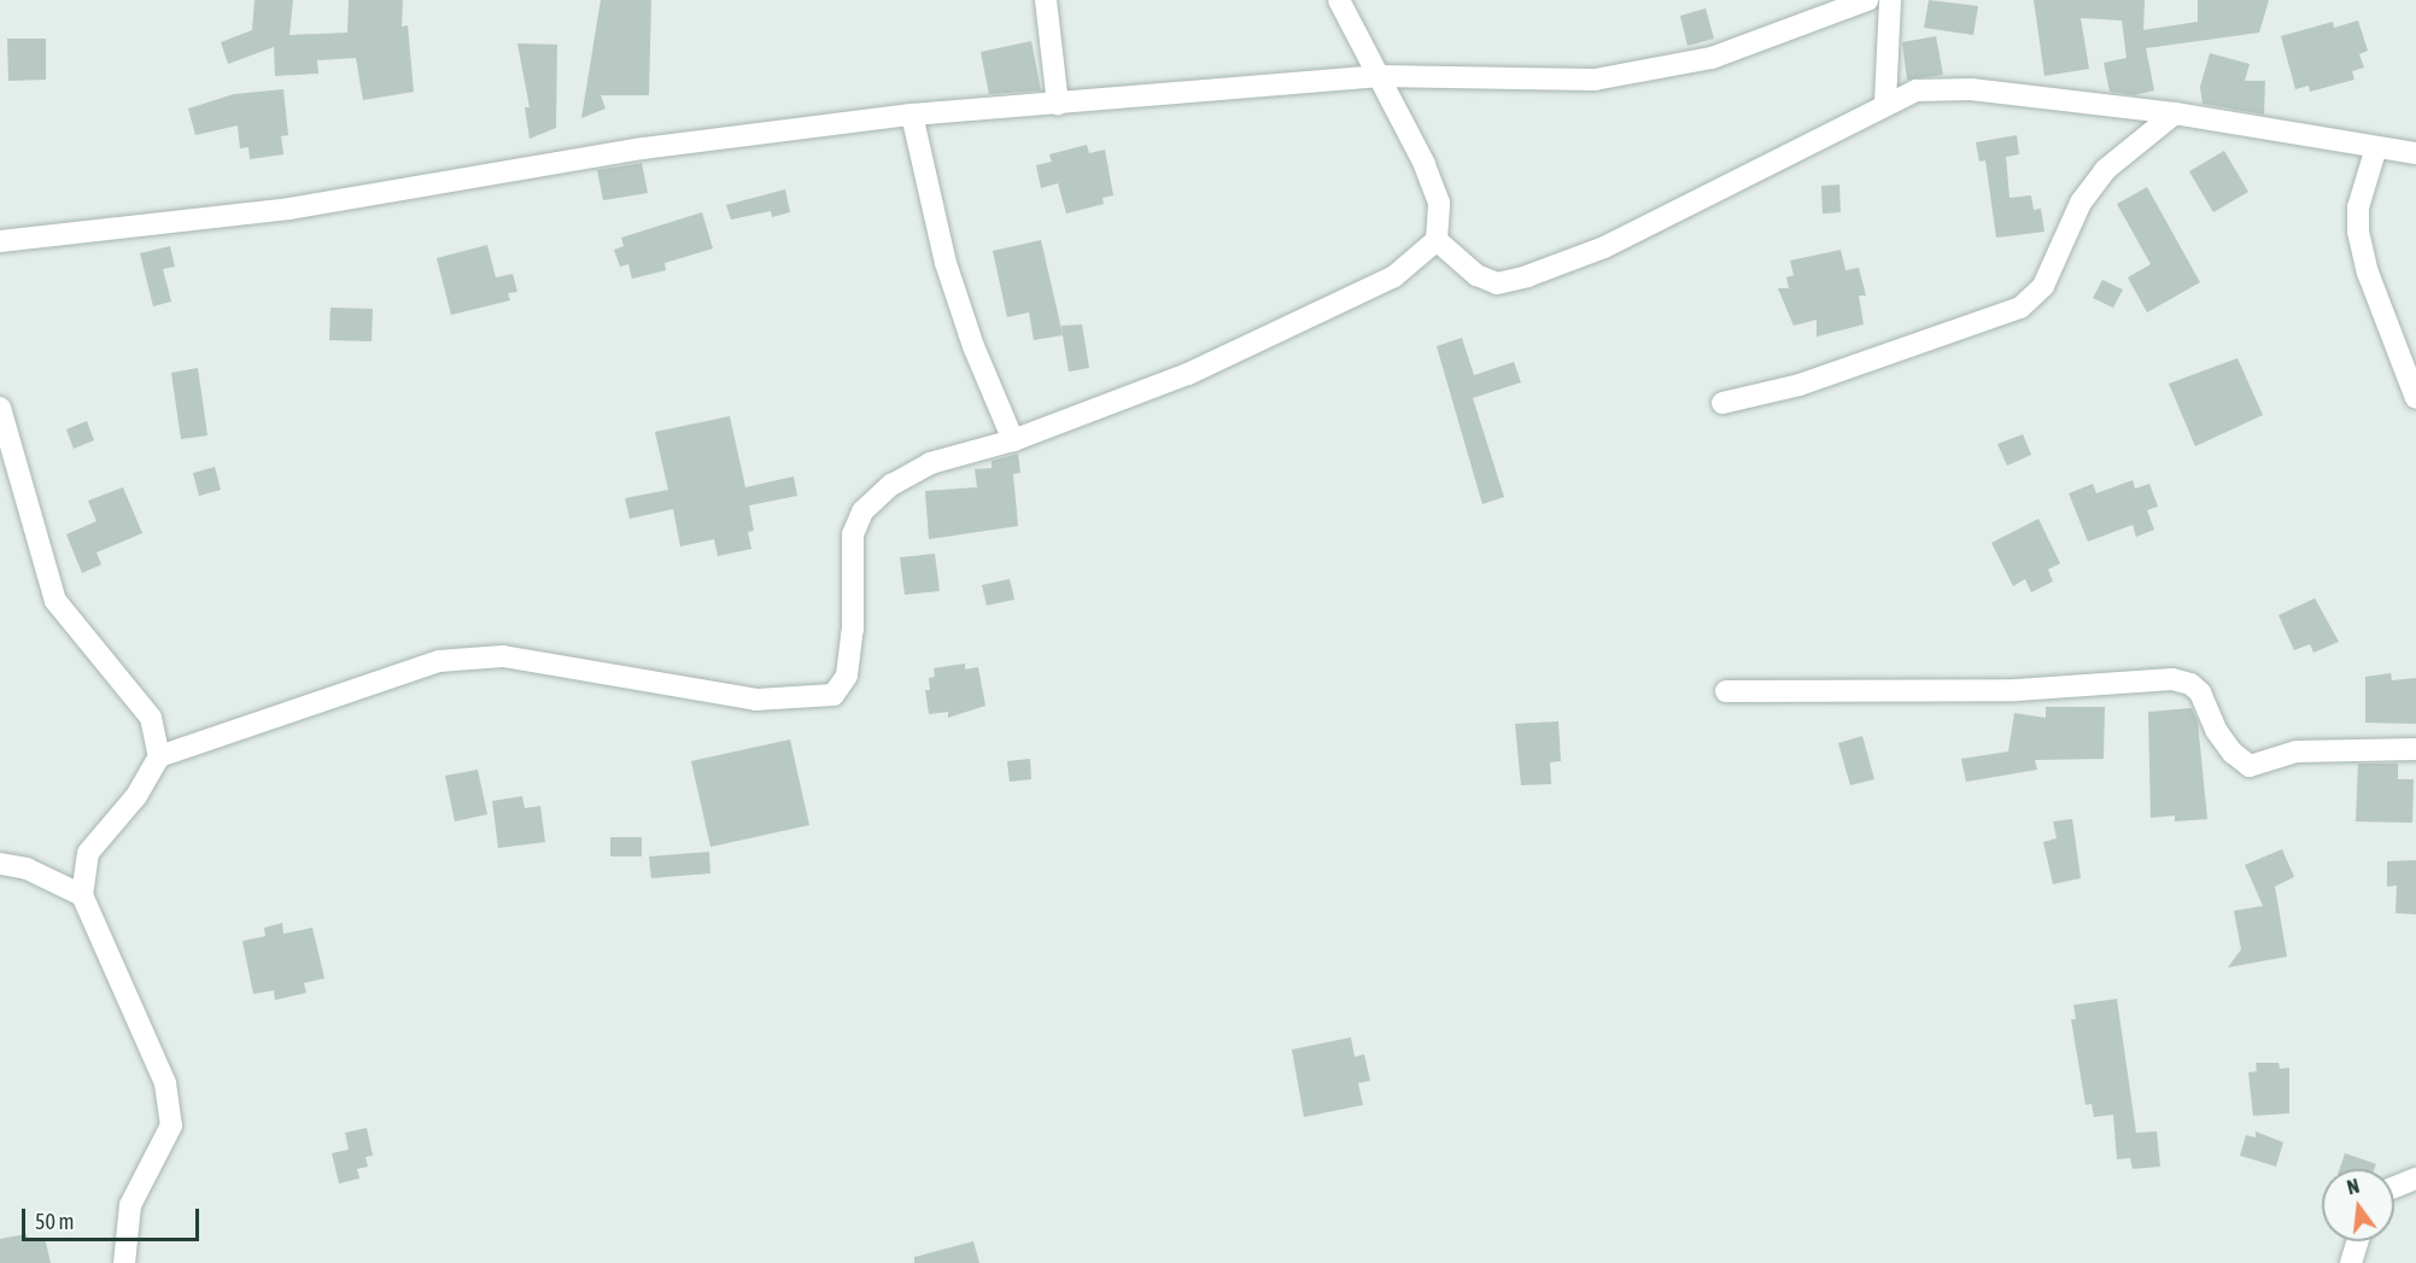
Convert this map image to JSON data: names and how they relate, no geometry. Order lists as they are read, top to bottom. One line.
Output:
{"scale_bar":"50 m","north":"top"}
